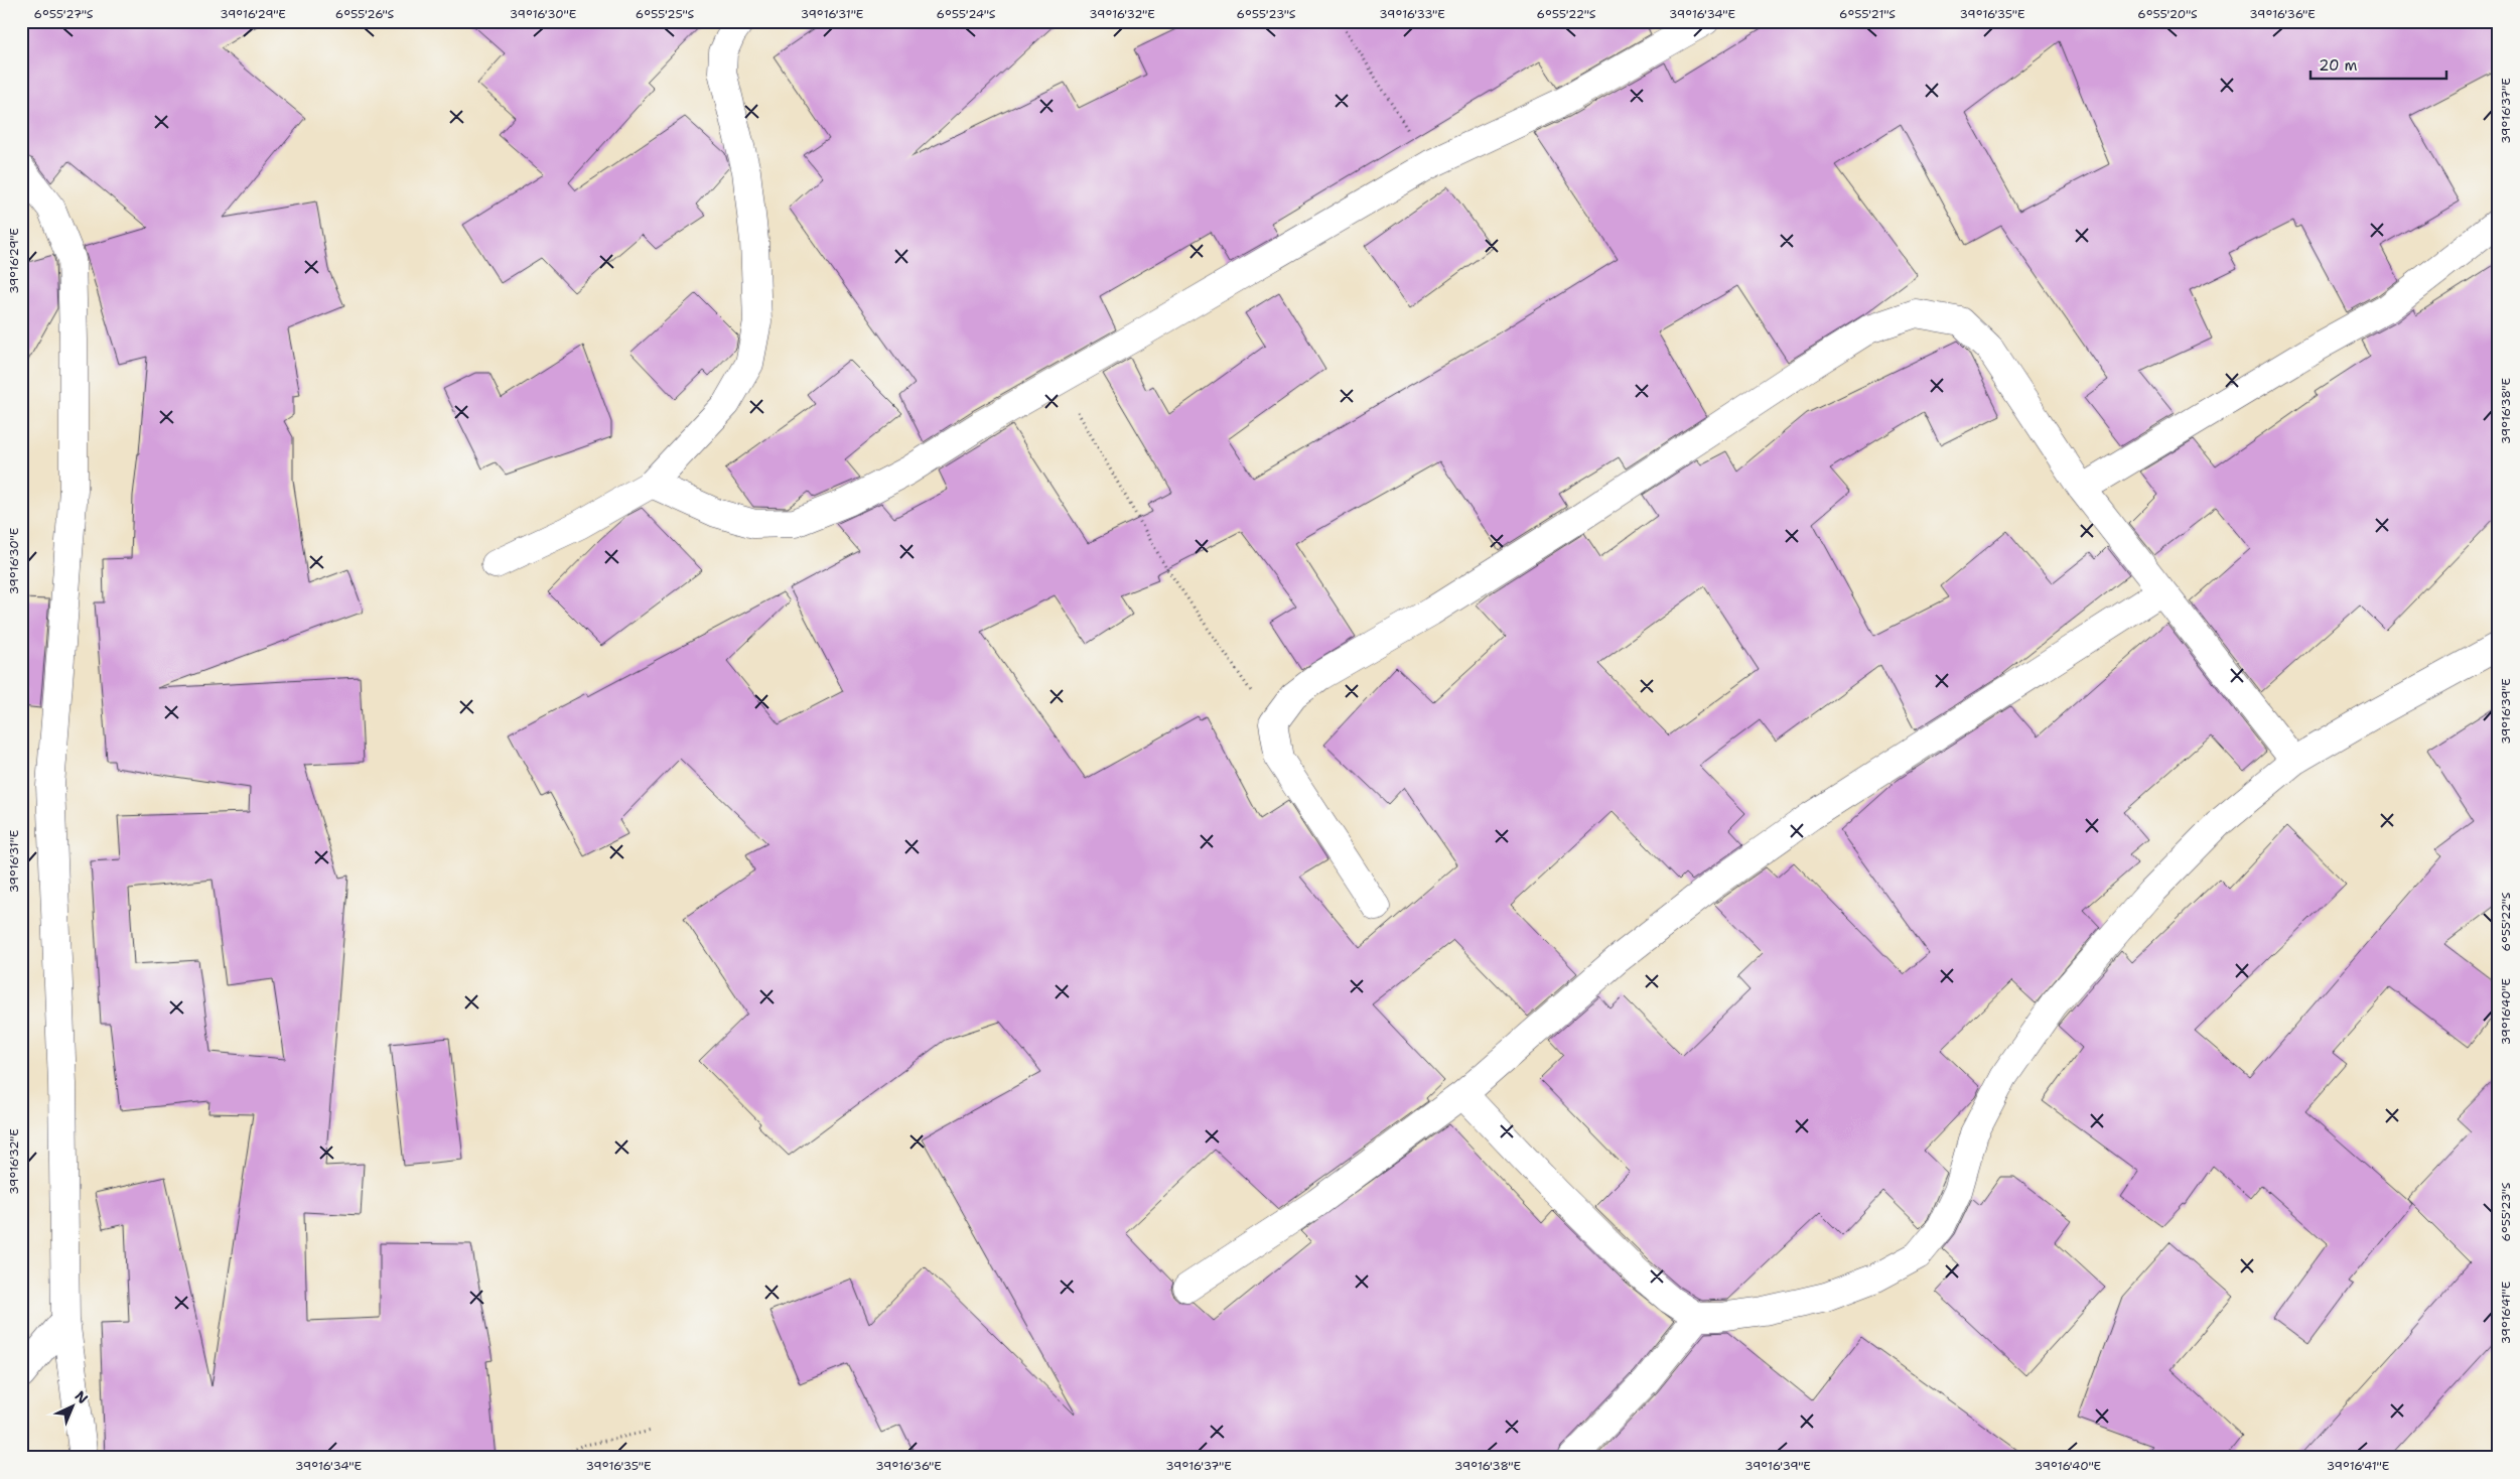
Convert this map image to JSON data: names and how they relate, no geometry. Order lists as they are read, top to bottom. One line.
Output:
{"scale_bar":"20 m","north":"top right","coordinates":["6°55'27\"S","39°16'29\"E","6°55'26\"S","39°16'30\"E","6°55'25\"S","39°16'31\"E","6°55'24\"S","39°16'32\"E","6°55'23\"S","39°16'33\"E","6°55'22\"S","39°16'34\"E","6°55'21\"S","39°16'35\"E","6°55'20\"S","39°16'36\"E","39°16'37\"E","39°16'38\"E","39°16'39\"E","39°16'40\"E","39°16'41\"E"]}
